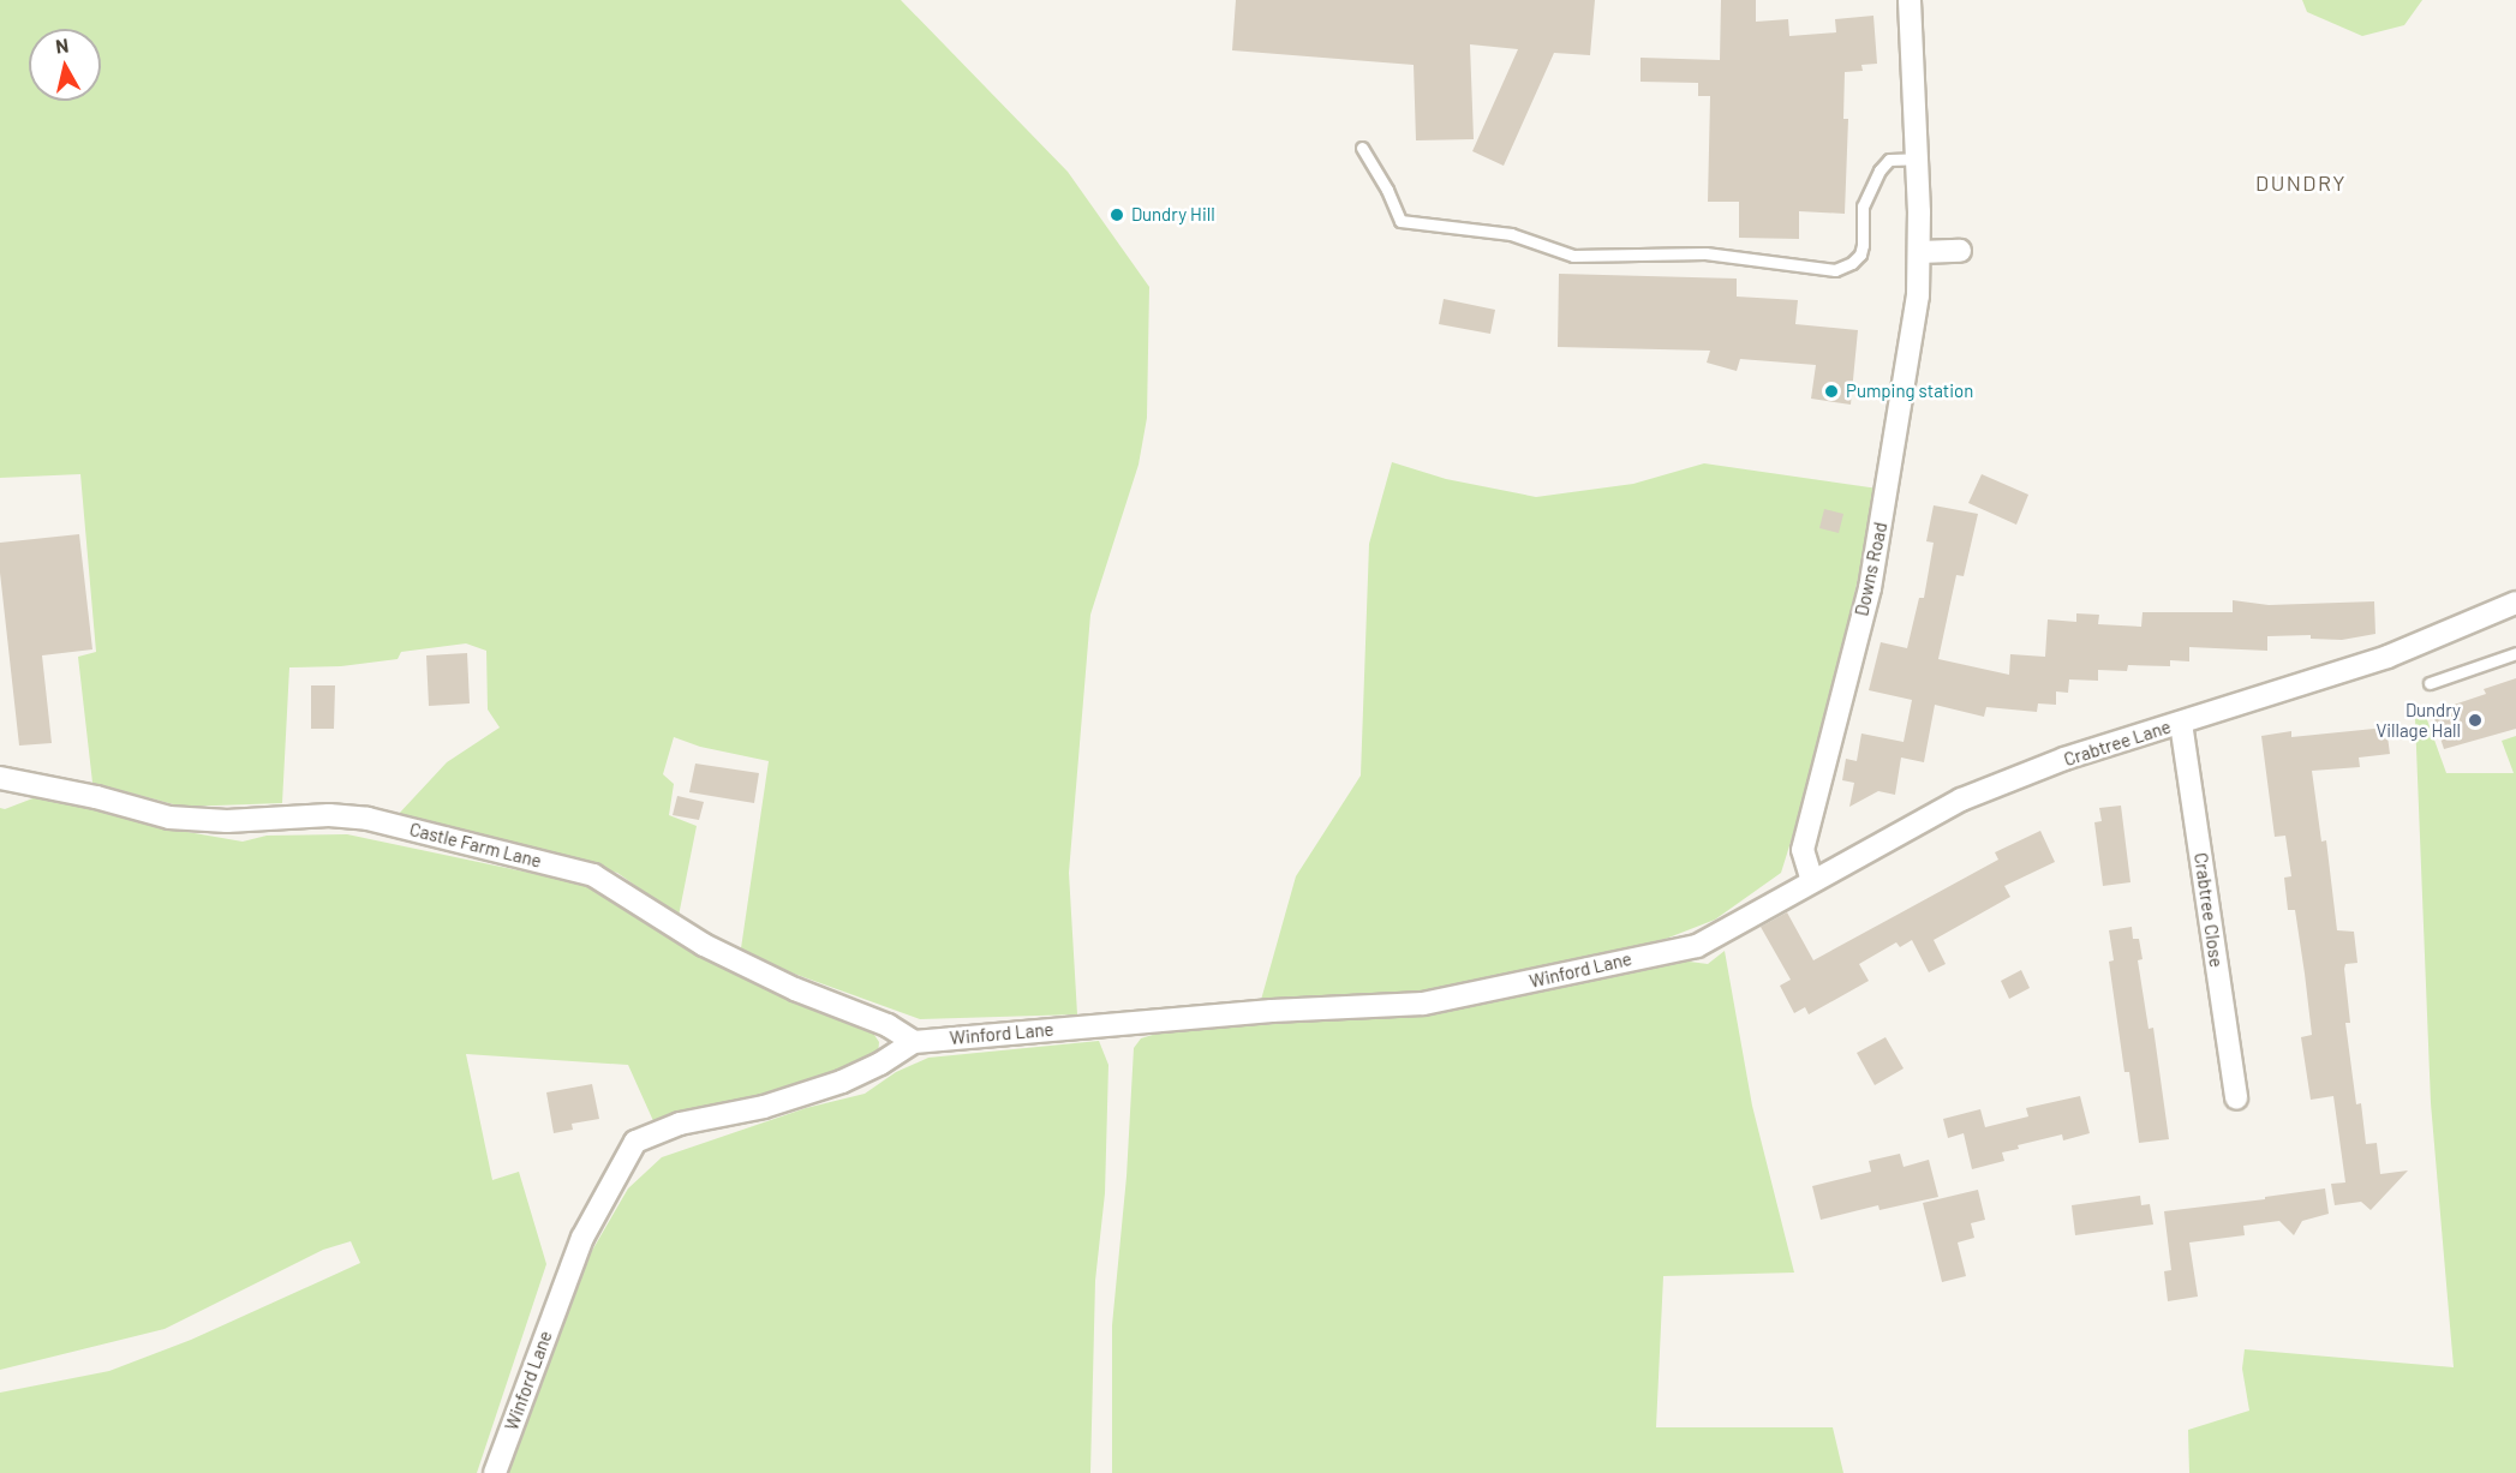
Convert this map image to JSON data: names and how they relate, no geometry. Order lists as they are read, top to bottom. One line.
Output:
{"streets":{"street":["Downs Road","Crabtree Lane","Castle Farm Lane","Crabtree Close","Winford Lane"]},"crossings":[["Downs Road","Crabtree Lane"],["Crabtree Lane","Crabtree Close"],["Crabtree Lane","Winford Lane"],["Castle Farm Lane","Winford Lane"]],"districts":["DUNDRY"],"places":["Dundry Hill","Pumping station","Dundry Village Hall"],"north":"top"}
